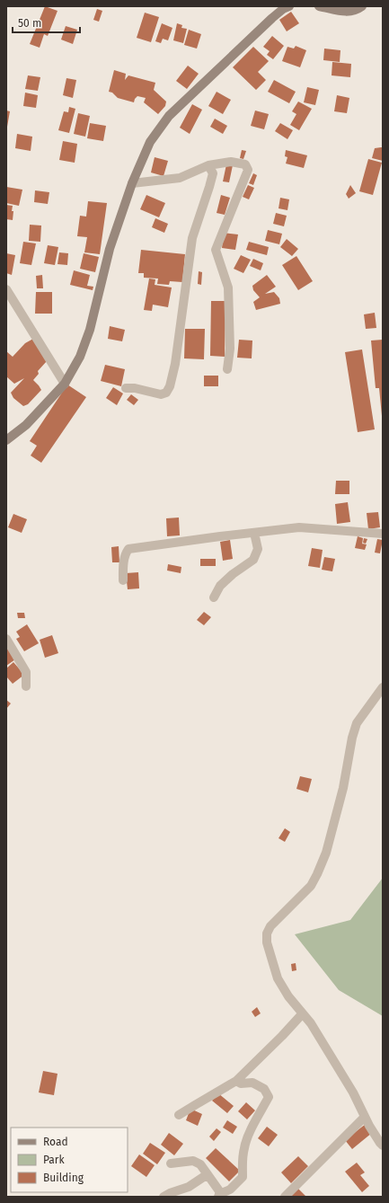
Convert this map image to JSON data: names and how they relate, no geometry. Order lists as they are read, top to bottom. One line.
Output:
{"legend":["Road","Park","Building"],"scale_bar":"50 m"}
